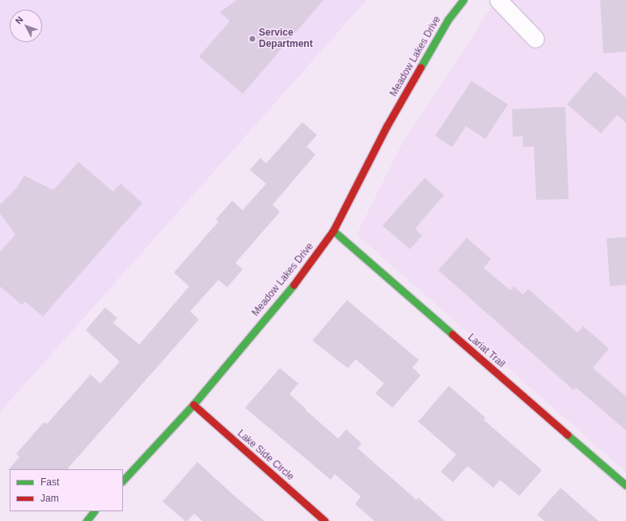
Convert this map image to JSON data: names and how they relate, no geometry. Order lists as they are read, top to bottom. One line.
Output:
{"streets":{"street":["Meadow Lakes Drive","Lariat Trail","Lake Side Circle"]},"crossings":[["Meadow Lakes Drive","Lariat Trail"],["Meadow Lakes Drive","Lake Side Circle"]],"places":["Service Department"],"legend":["Fast","Jam"],"north":"top left"}
